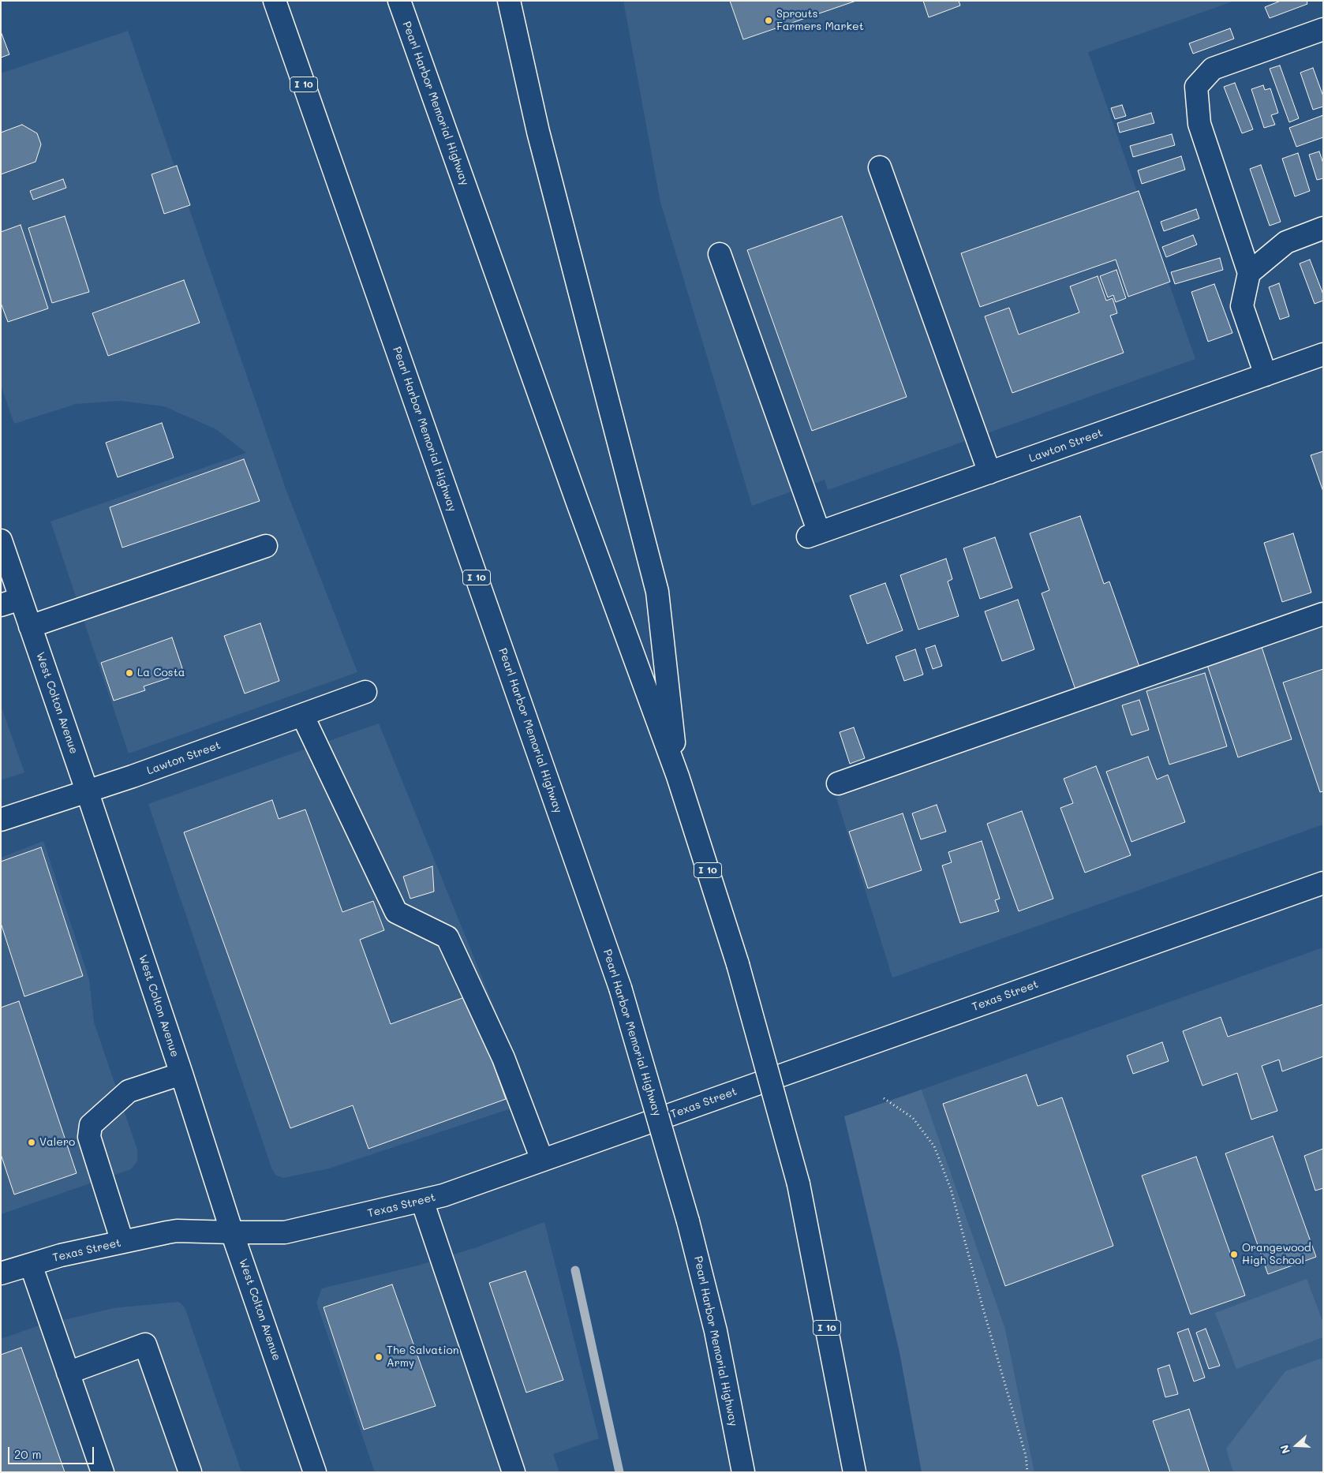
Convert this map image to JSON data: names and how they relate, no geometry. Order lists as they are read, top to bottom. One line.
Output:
{"streets":{"main road":["I 10","Pearl Harbor Memorial Highway","Lawton Street","West Colton Avenue","Texas Street"]},"crossings":[["Lawton Street","West Colton Avenue"],["West Colton Avenue","Texas Street"]],"places":["Sprouts Farmers Market","La Costa","Valero","Orangewood High School","The Salvation Army"],"scale_bar":"20 m","north":"left"}
